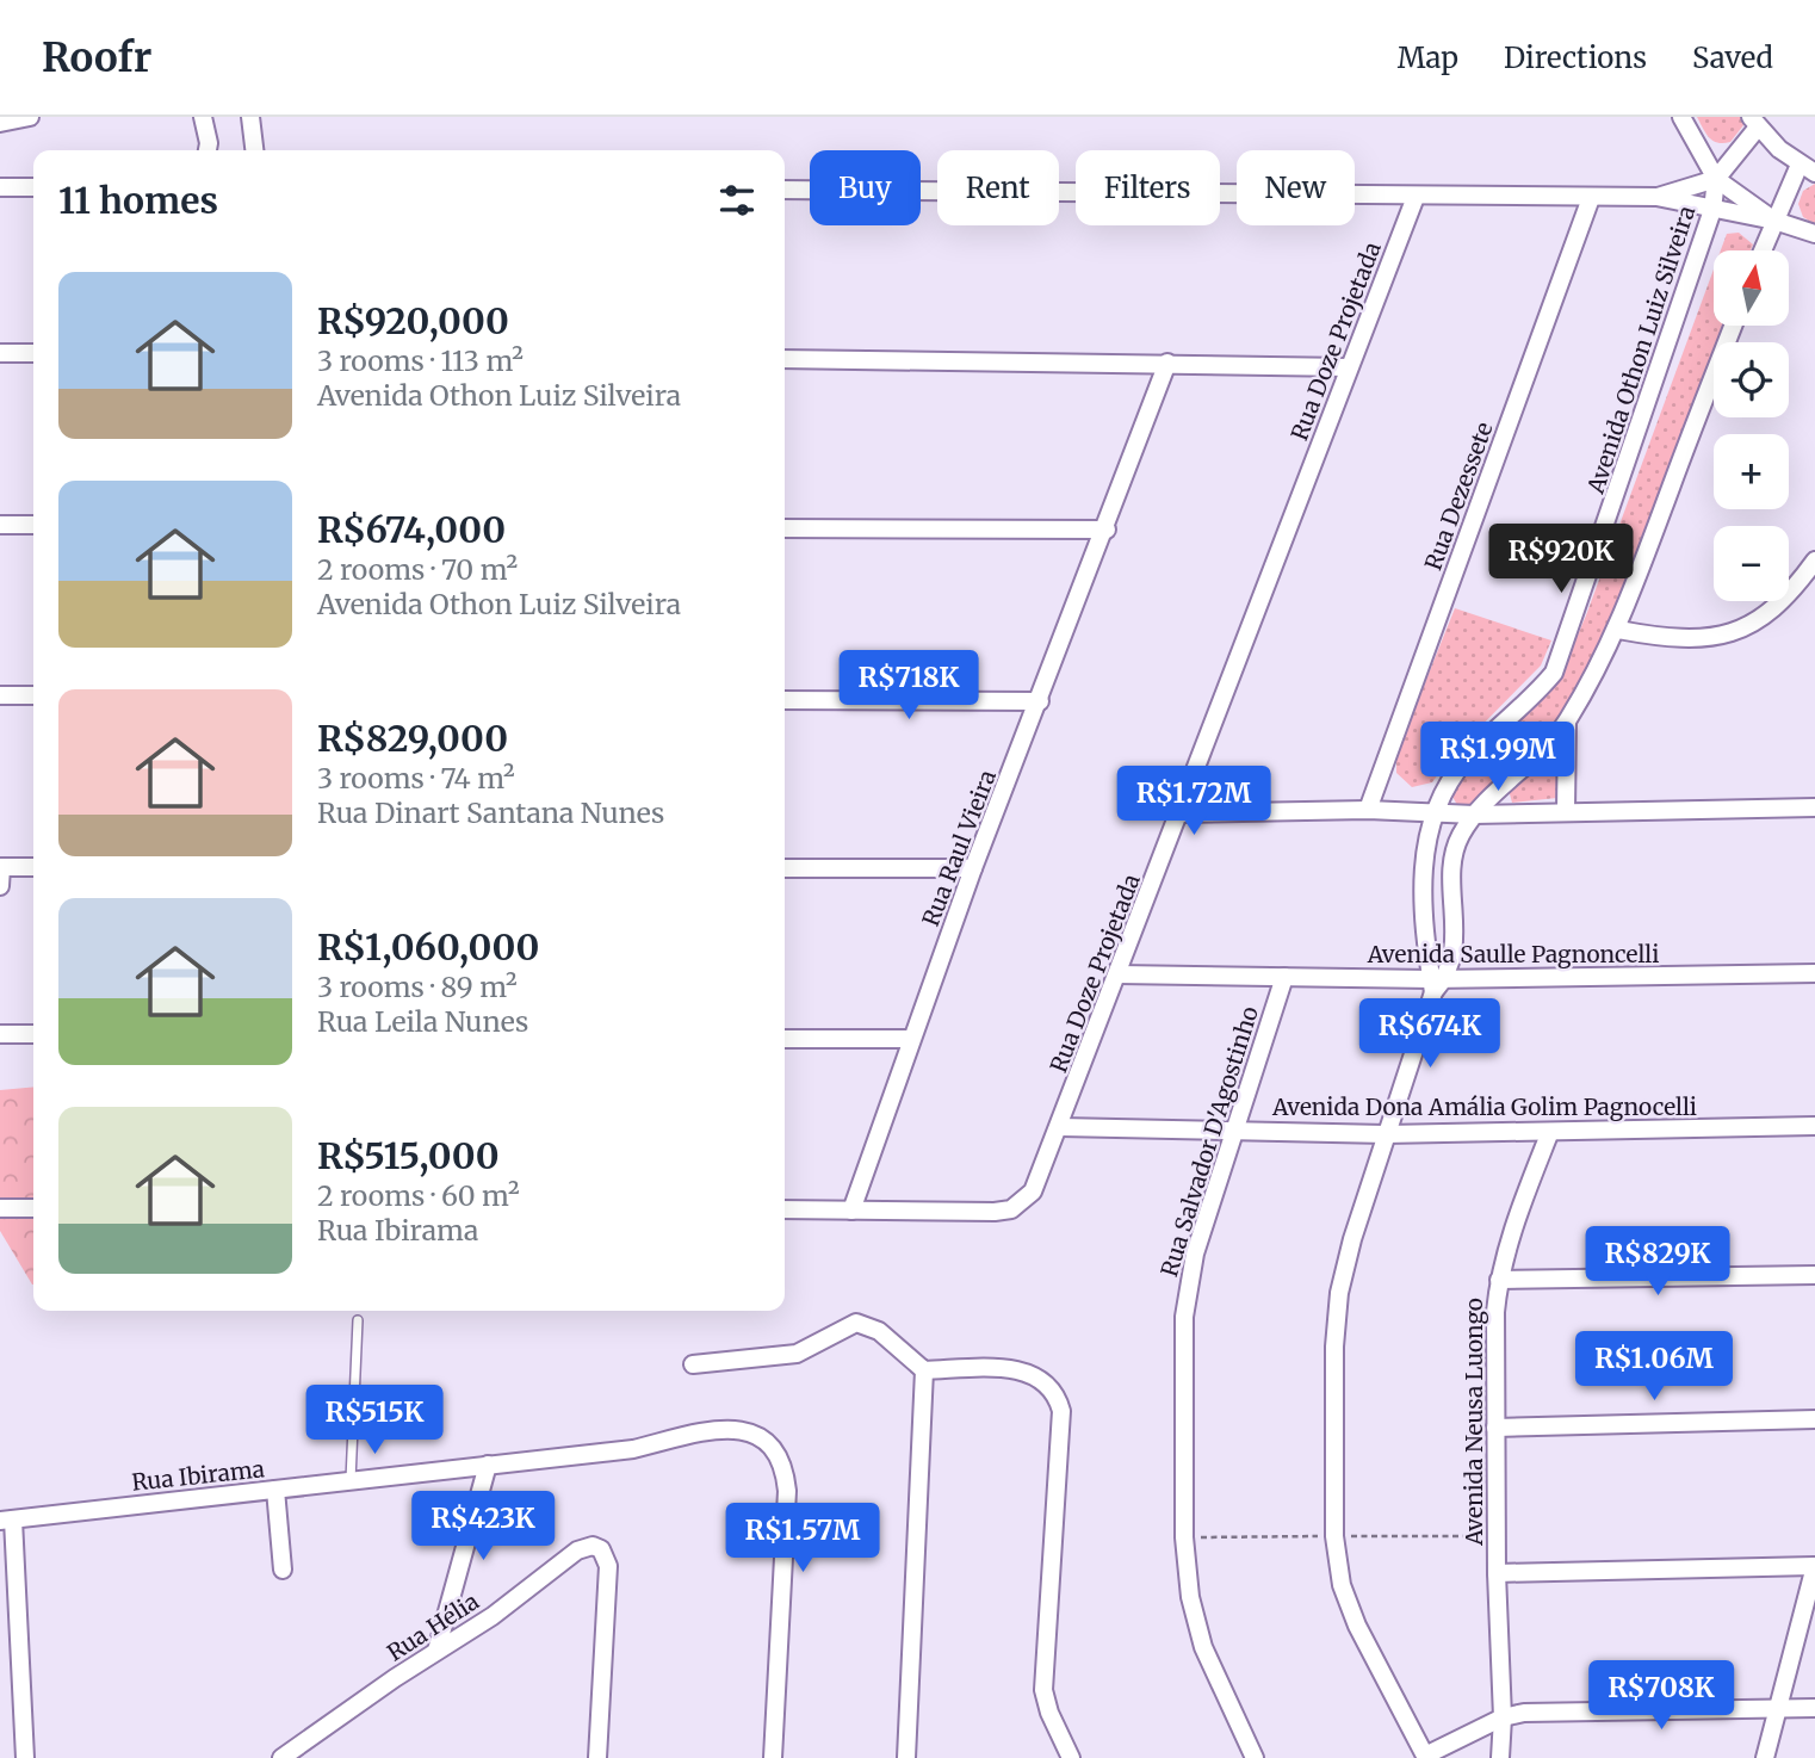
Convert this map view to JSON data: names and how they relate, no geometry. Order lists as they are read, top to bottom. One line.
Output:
{"streets":{"street":["Rua Doze Projetada","Avenida Othon Luiz Silveira","Rua Dezessete","Rua Raul Vieira","Avenida Saulle Pagnoncelli","Avenida Dona Amália Golim Pagnocelli","Rua Salvador D'Agostinho","Avenida Neusa Luongo","Rua Ibirama","Rua Hélia"]},"crossings":[["Rua Doze Projetada","Rua Raul Vieira"],["Rua Doze Projetada","Avenida Saulle Pagnoncelli"],["Rua Doze Projetada","Avenida Dona Amália Golim Pagnocelli"],["Avenida Othon Luiz Silveira","Avenida Saulle Pagnoncelli"],["Avenida Othon Luiz Silveira","Avenida Dona Amália Golim Pagnocelli"],["Avenida Saulle Pagnoncelli","Rua Salvador D'Agostinho"],["Avenida Dona Amália Golim Pagnocelli","Rua Salvador D'Agostinho"],["Avenida Dona Amália Golim Pagnocelli","Avenida Neusa Luongo"]],"north":"top","page":{"header":"Roofr","nav":["Map","Directions","Saved"],"chip":["Buy","Rent","Filters","New"],"heading":"11 homes","map_buttons":["+","−"],"list":[{"name":"R$920,000","note":"3 rooms · 113 m² · Avenida Othon Luiz Silveira"},{"name":"R$674,000","note":"2 rooms · 70 m² · Avenida Othon Luiz Silveira"},{"name":"R$829,000","note":"3 rooms · 74 m² · Rua Dinart Santana Nunes"},{"name":"R$1,060,000","note":"3 rooms · 89 m² · Rua Leila Nunes"},{"name":"R$515,000","note":"2 rooms · 60 m² · Rua Ibirama"}],"price":["R$920K","R$718K","R$1.99M","R$1.72M","R$674K","R$829K","R$1.06M","R$515K","R$423K","R$1.57M","R$708K"]}}
